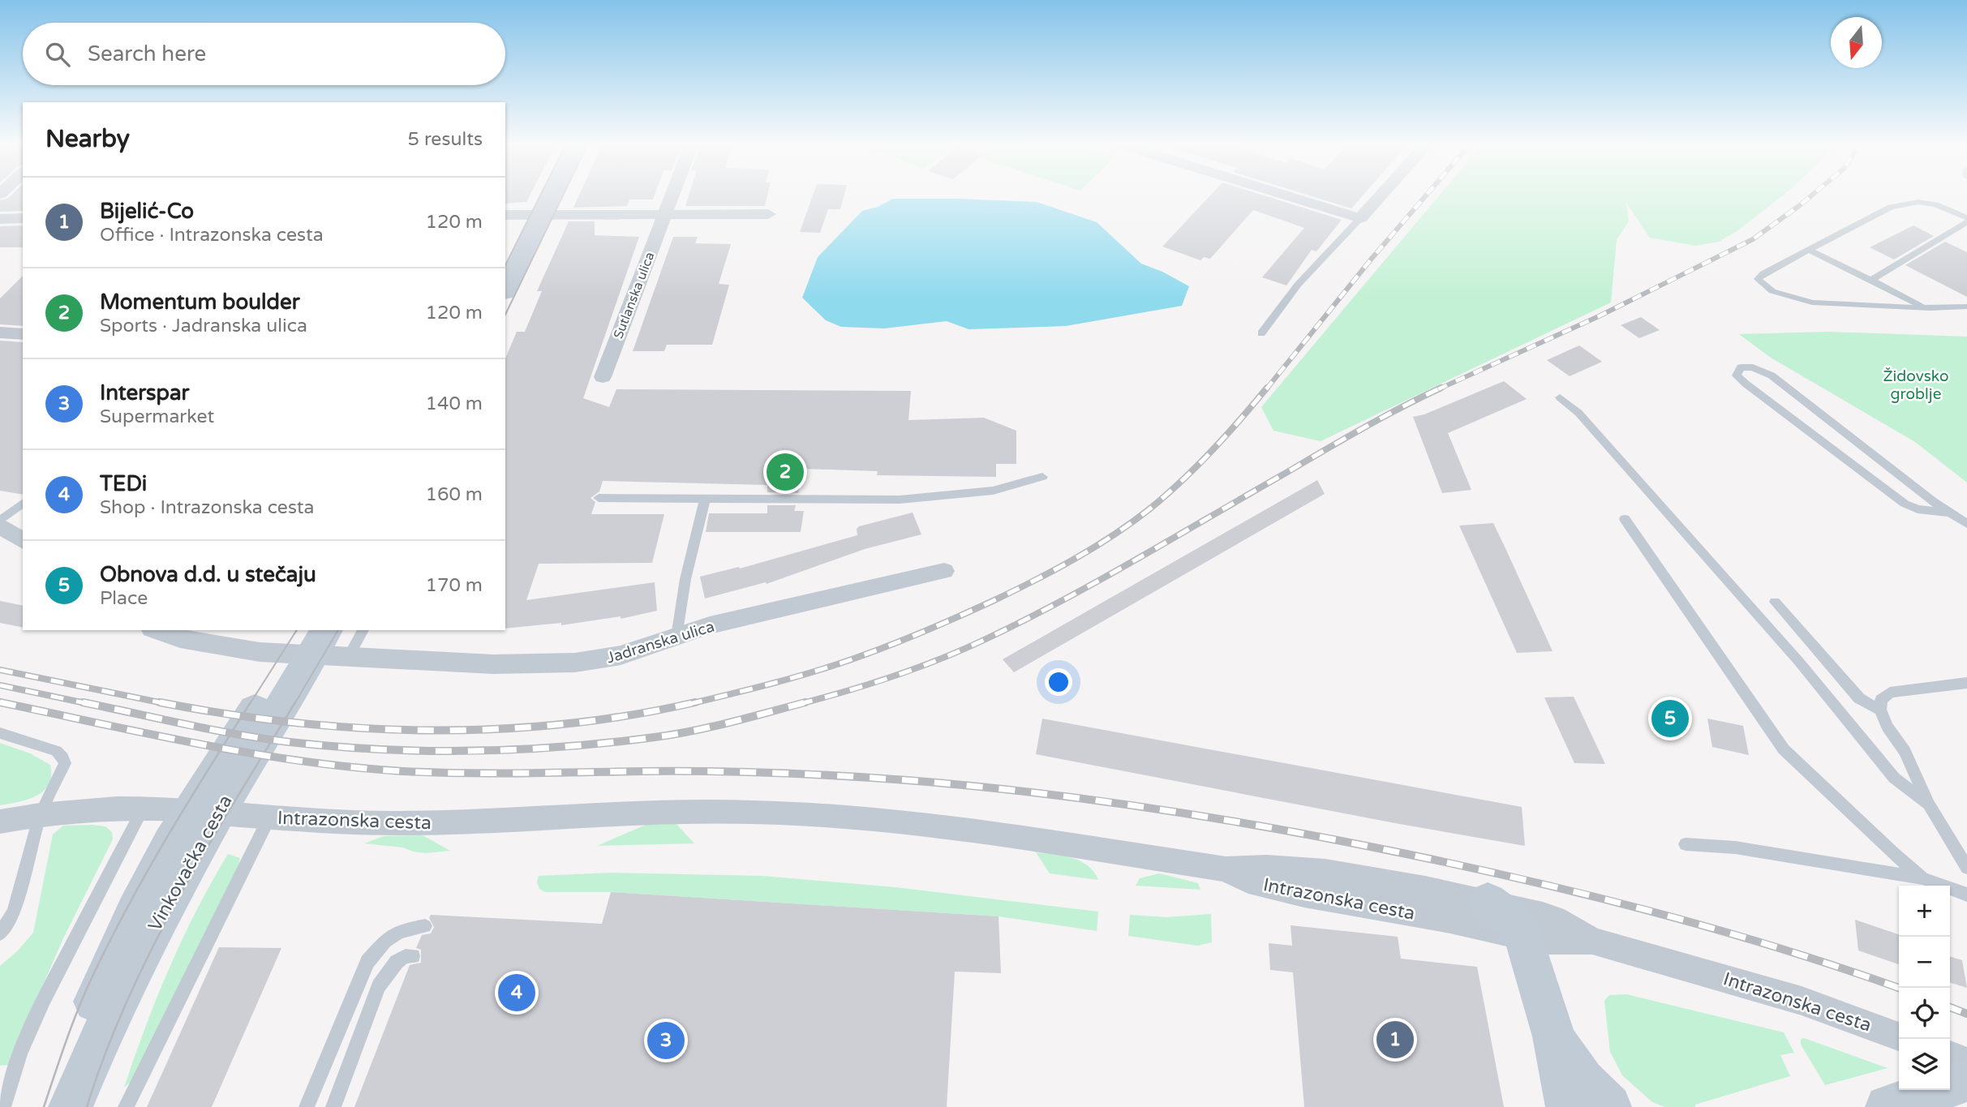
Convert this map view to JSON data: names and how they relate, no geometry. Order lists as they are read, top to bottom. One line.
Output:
{"streets":{"main road":["Vinkovačka cesta"],"street":["Sutlanska ulica","Jadranska ulica","Intrazonska cesta"]},"crossings":[["Jadranska ulica","Vinkovačka cesta"]],"parks":["Židovsko groblje"],"north":"bottom","page":{"search":"Search here","heading":["Nearby","5 results"],"list":[{"mark":"1","name":"Bijelić-Co","note":"Office · Intrazonska cesta","value":"120 m"},{"mark":"2","name":"Momentum boulder","note":"Sports · Jadranska ulica","value":"120 m"},{"mark":"3","name":"Interspar","note":"Supermarket","value":"140 m"},{"mark":"4","name":"TEDi","note":"Shop · Intrazonska cesta","value":"160 m"},{"mark":"5","name":"Obnova d.d. u stečaju","note":"Place","value":"170 m"}],"pins":["2","5","4","1","3"],"map_buttons":["+","−"]}}
